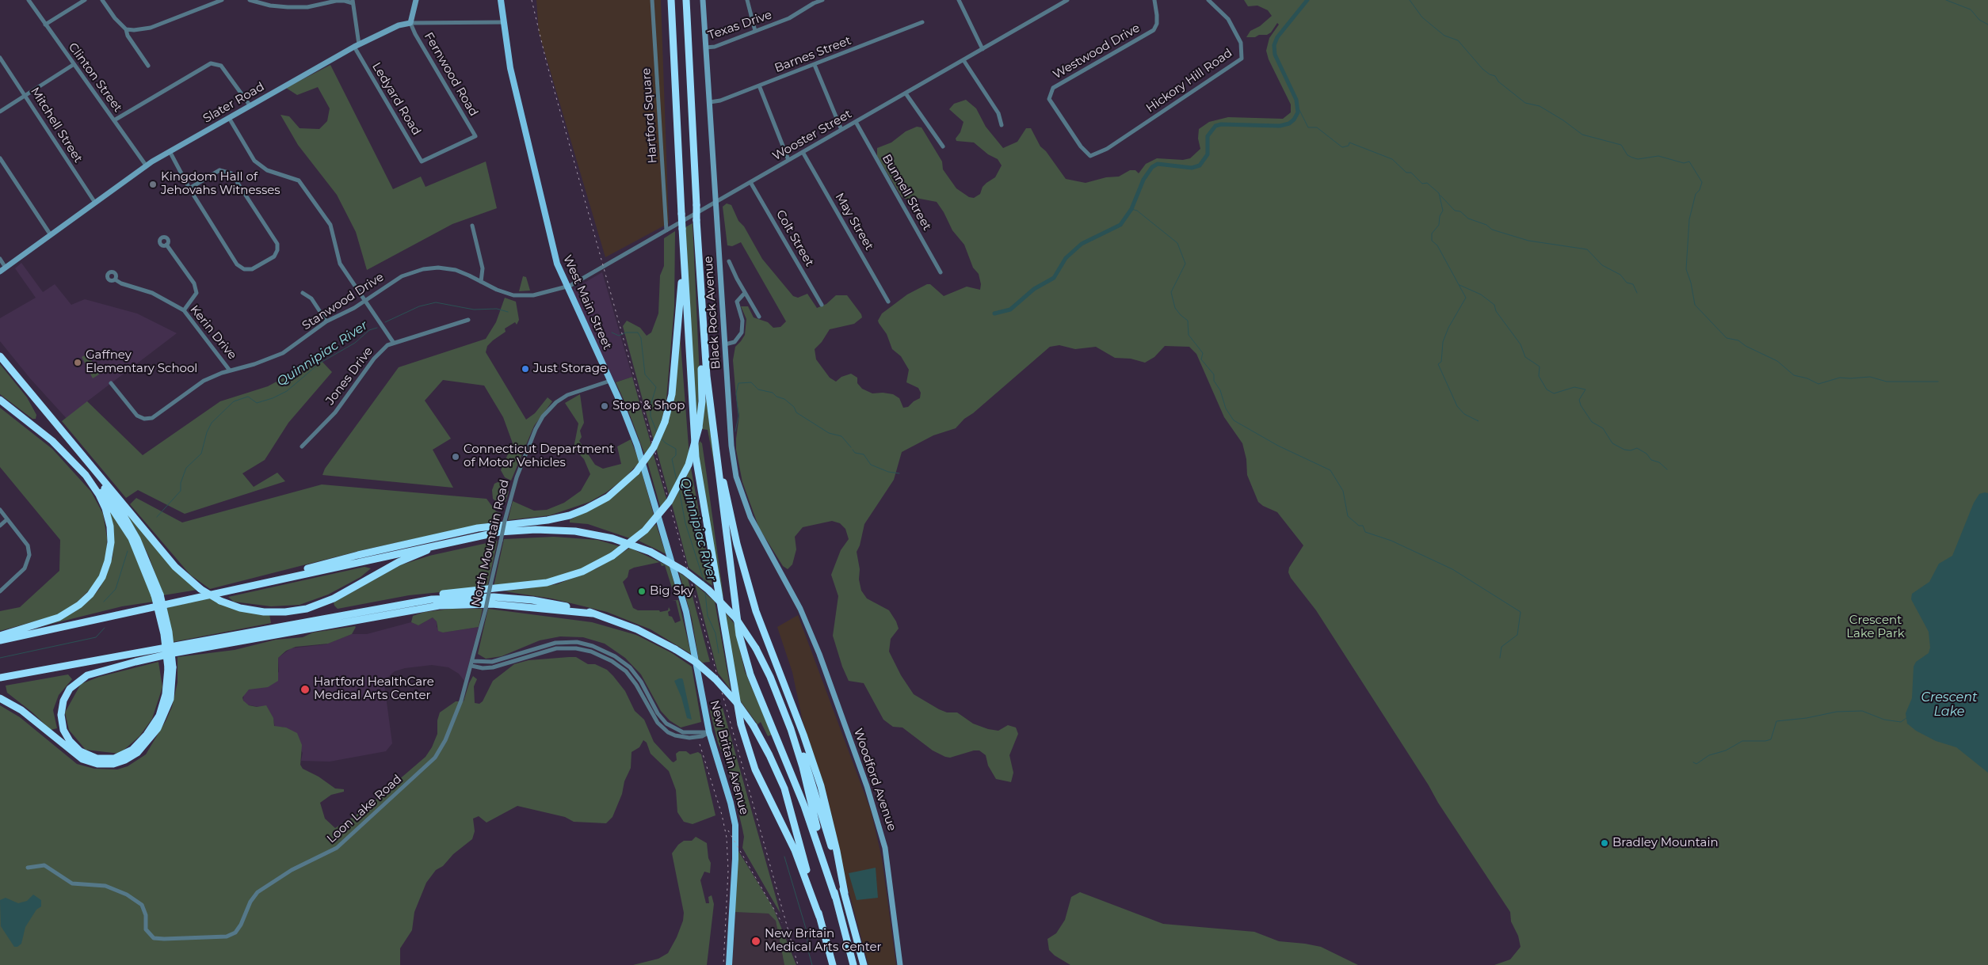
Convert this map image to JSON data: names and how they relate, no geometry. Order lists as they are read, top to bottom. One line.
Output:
{"streets":{"main road":["West Main Street","New Britain Avenue"],"street":["Texas Drive","Westwood Drive","Barnes Street","Fernwood Road","Clinton Street","Hickory Hill Road","Ledyard Road","Slater Road","Hartford Square","Mitchell Street","Wooster Street","Bunnell Street","May Street","Colt Street","Stanwood Drive","Black Rock Avenue","Kerin Drive","Jones Drive","North Mountain Road","Woodford Avenue","Loon Lake Road"]},"crossings":[["Texas Drive","Black Rock Avenue"],["Westwood Drive","Hickory Hill Road"],["Barnes Street","Black Rock Avenue"],["Fernwood Road","Ledyard Road"],["Fernwood Road","Slater Road"],["Clinton Street","Slater Road"],["Ledyard Road","Slater Road"],["Slater Road","Mitchell Street"],["Slater Road","West Main Street"],["Hartford Square","Wooster Street"],["Wooster Street","Bunnell Street"],["Wooster Street","May Street"],["Wooster Street","Colt Street"],["Wooster Street","Stanwood Drive"],["Wooster Street","West Main Street"],["Wooster Street","Black Rock Avenue"],["Stanwood Drive","West Main Street"],["Stanwood Drive","Kerin Drive"],["West Main Street","North Mountain Road"],["West Main Street","New Britain Avenue"],["Black Rock Avenue","Woodford Avenue"],["North Mountain Road","Loon Lake Road"]],"water":["Quinnipiac River","Crescent Lake"],"parks":["Crescent Lake Park"],"places":["Kingdom Hall of Jehovahs Witnesses","Gaffney Elementary School","Just Storage","Stop & Shop","Connecticut Department of Motor Vehicles","Big Sky","Hartford HealthCare Medical Arts Center","Bradley Mountain","New Britain Medical Arts Center"]}
